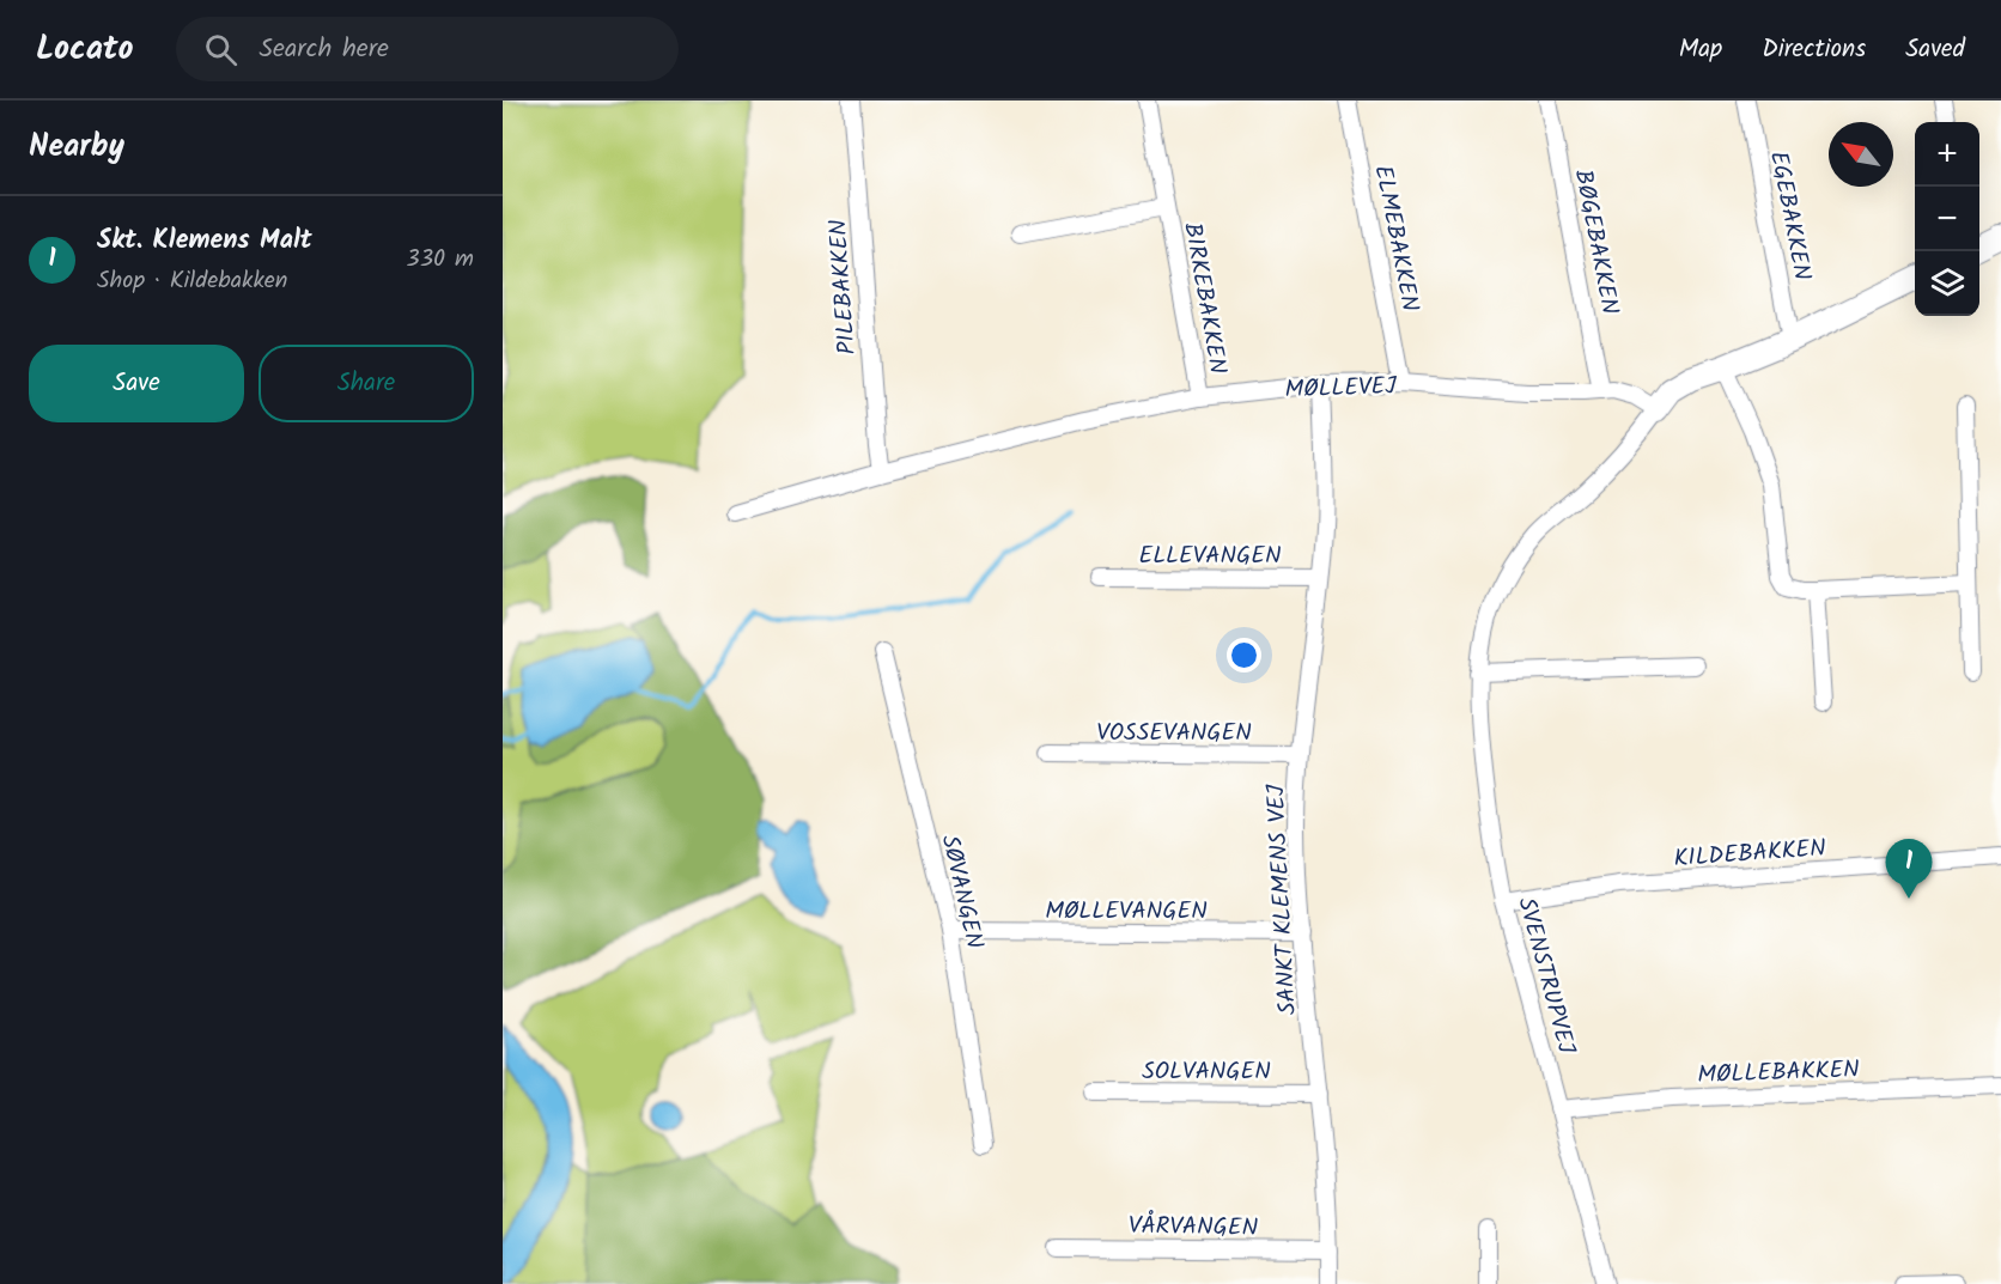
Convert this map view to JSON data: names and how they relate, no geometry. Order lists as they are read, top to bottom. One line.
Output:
{"streets":{"street":["EGEBAKKEN","ELMEBAKKEN","BØGEBAKKEN","PILEBAKKEN","BIRKEBAKKEN","MØLLEVEJ","ELLEVANGEN","VOSSEVANGEN","KILDEBAKKEN","SØVANGEN","SANKT KLEMENS VEJ","MØLLEVANGEN","SVENSTRUPVEJ","SOLVANGEN","MØLLEBAKKEN","VÅRVANGEN"]},"crossings":[["ELMEBAKKEN","MØLLEVEJ"],["BØGEBAKKEN","MØLLEVEJ"],["PILEBAKKEN","MØLLEVEJ"],["BIRKEBAKKEN","MØLLEVEJ"],["MØLLEVEJ","SANKT KLEMENS VEJ"],["MØLLEVEJ","SVENSTRUPVEJ"],["ELLEVANGEN","SANKT KLEMENS VEJ"],["VOSSEVANGEN","SANKT KLEMENS VEJ"],["KILDEBAKKEN","SVENSTRUPVEJ"],["SØVANGEN","MØLLEVANGEN"],["SANKT KLEMENS VEJ","MØLLEVANGEN"],["SANKT KLEMENS VEJ","SOLVANGEN"],["SANKT KLEMENS VEJ","VÅRVANGEN"],["SVENSTRUPVEJ","MØLLEBAKKEN"]],"north":"top left","page":{"header":"Locato","search":"Search here","nav":["Map","Directions","Saved"],"heading":"Nearby","map_buttons":["+","−"],"list":[{"mark":"1","name":"Skt. Klemens Malt","note":"Shop · Kildebakken","value":"330 m"}],"buttons":["Save","Share"],"pins":"1"}}
